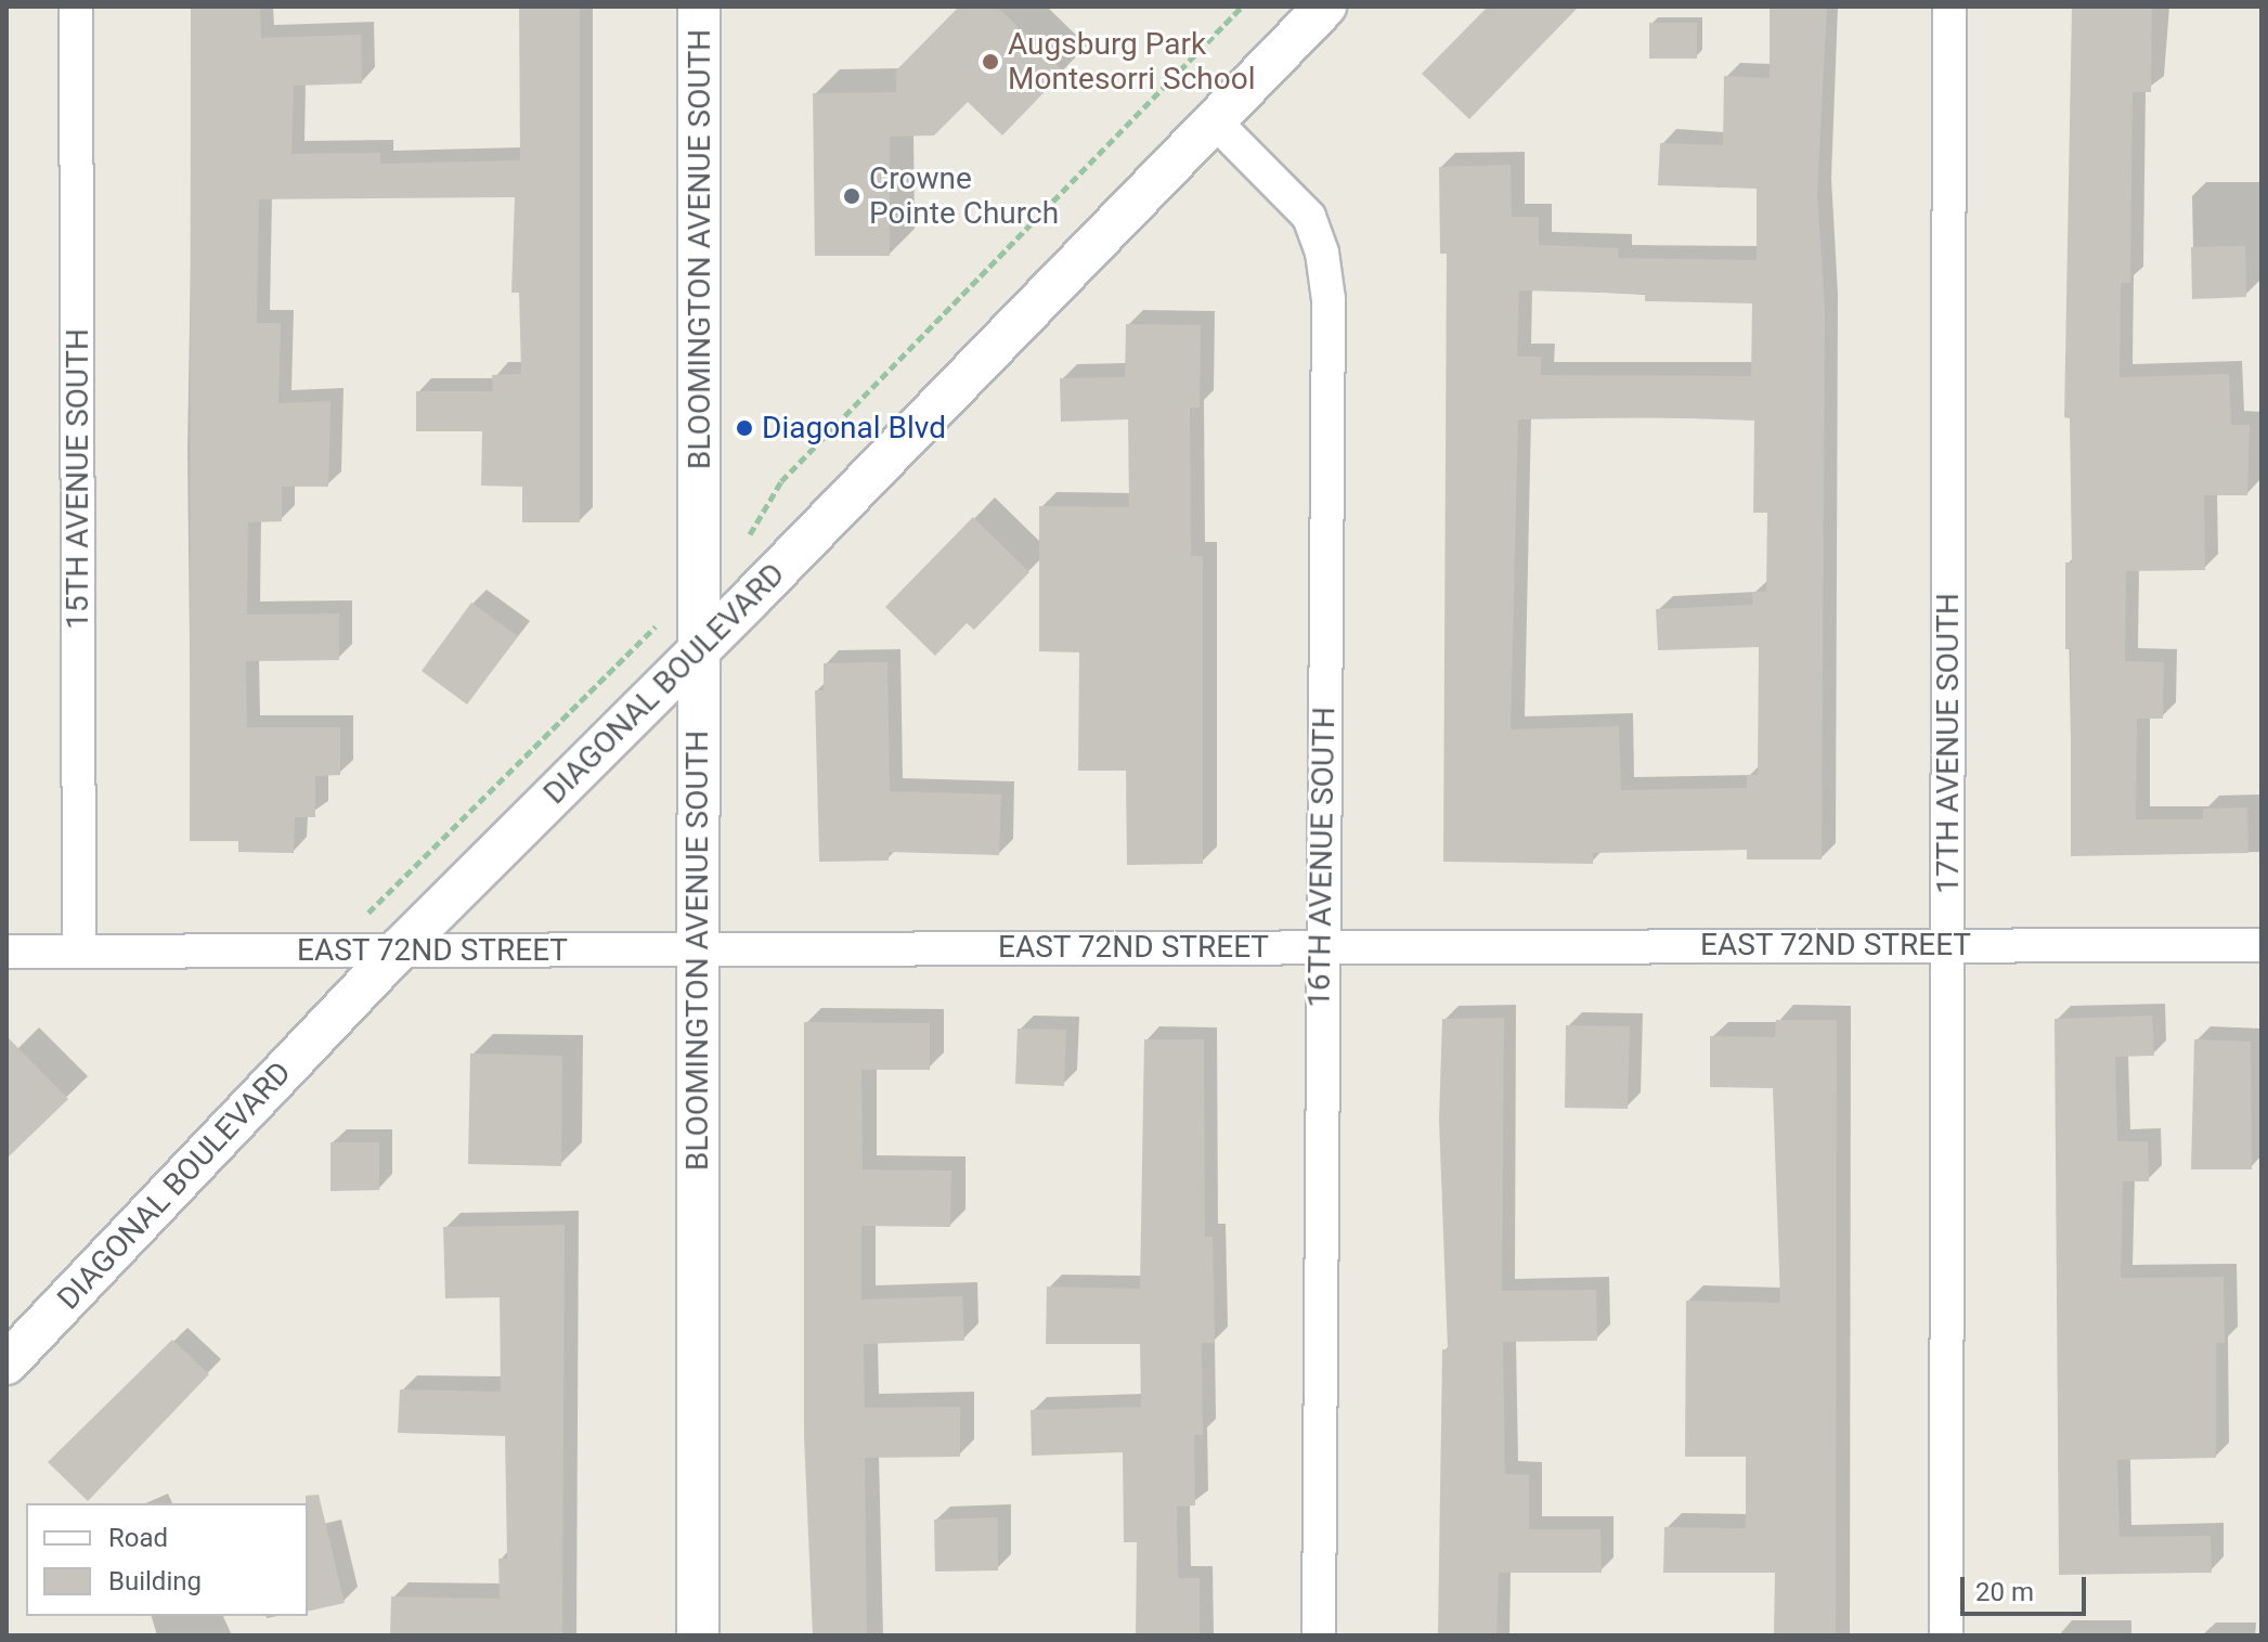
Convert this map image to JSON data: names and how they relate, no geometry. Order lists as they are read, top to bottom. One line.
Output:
{"streets":{"street":["BLOOMINGTON AVENUE SOUTH","15TH AVENUE SOUTH","DIAGONAL BOULEVARD","17TH AVENUE SOUTH","16TH AVENUE SOUTH","EAST 72ND STREET"]},"crossings":[["BLOOMINGTON AVENUE SOUTH","DIAGONAL BOULEVARD"],["BLOOMINGTON AVENUE SOUTH","EAST 72ND STREET"],["15TH AVENUE SOUTH","EAST 72ND STREET"],["DIAGONAL BOULEVARD","16TH AVENUE SOUTH"],["DIAGONAL BOULEVARD","EAST 72ND STREET"],["17TH AVENUE SOUTH","EAST 72ND STREET"],["16TH AVENUE SOUTH","EAST 72ND STREET"]],"places":["Augsburg Park Montesorri School","Crowne Pointe Church","Diagonal Blvd"],"legend":["Road","Building"],"scale_bar":"20 m"}
